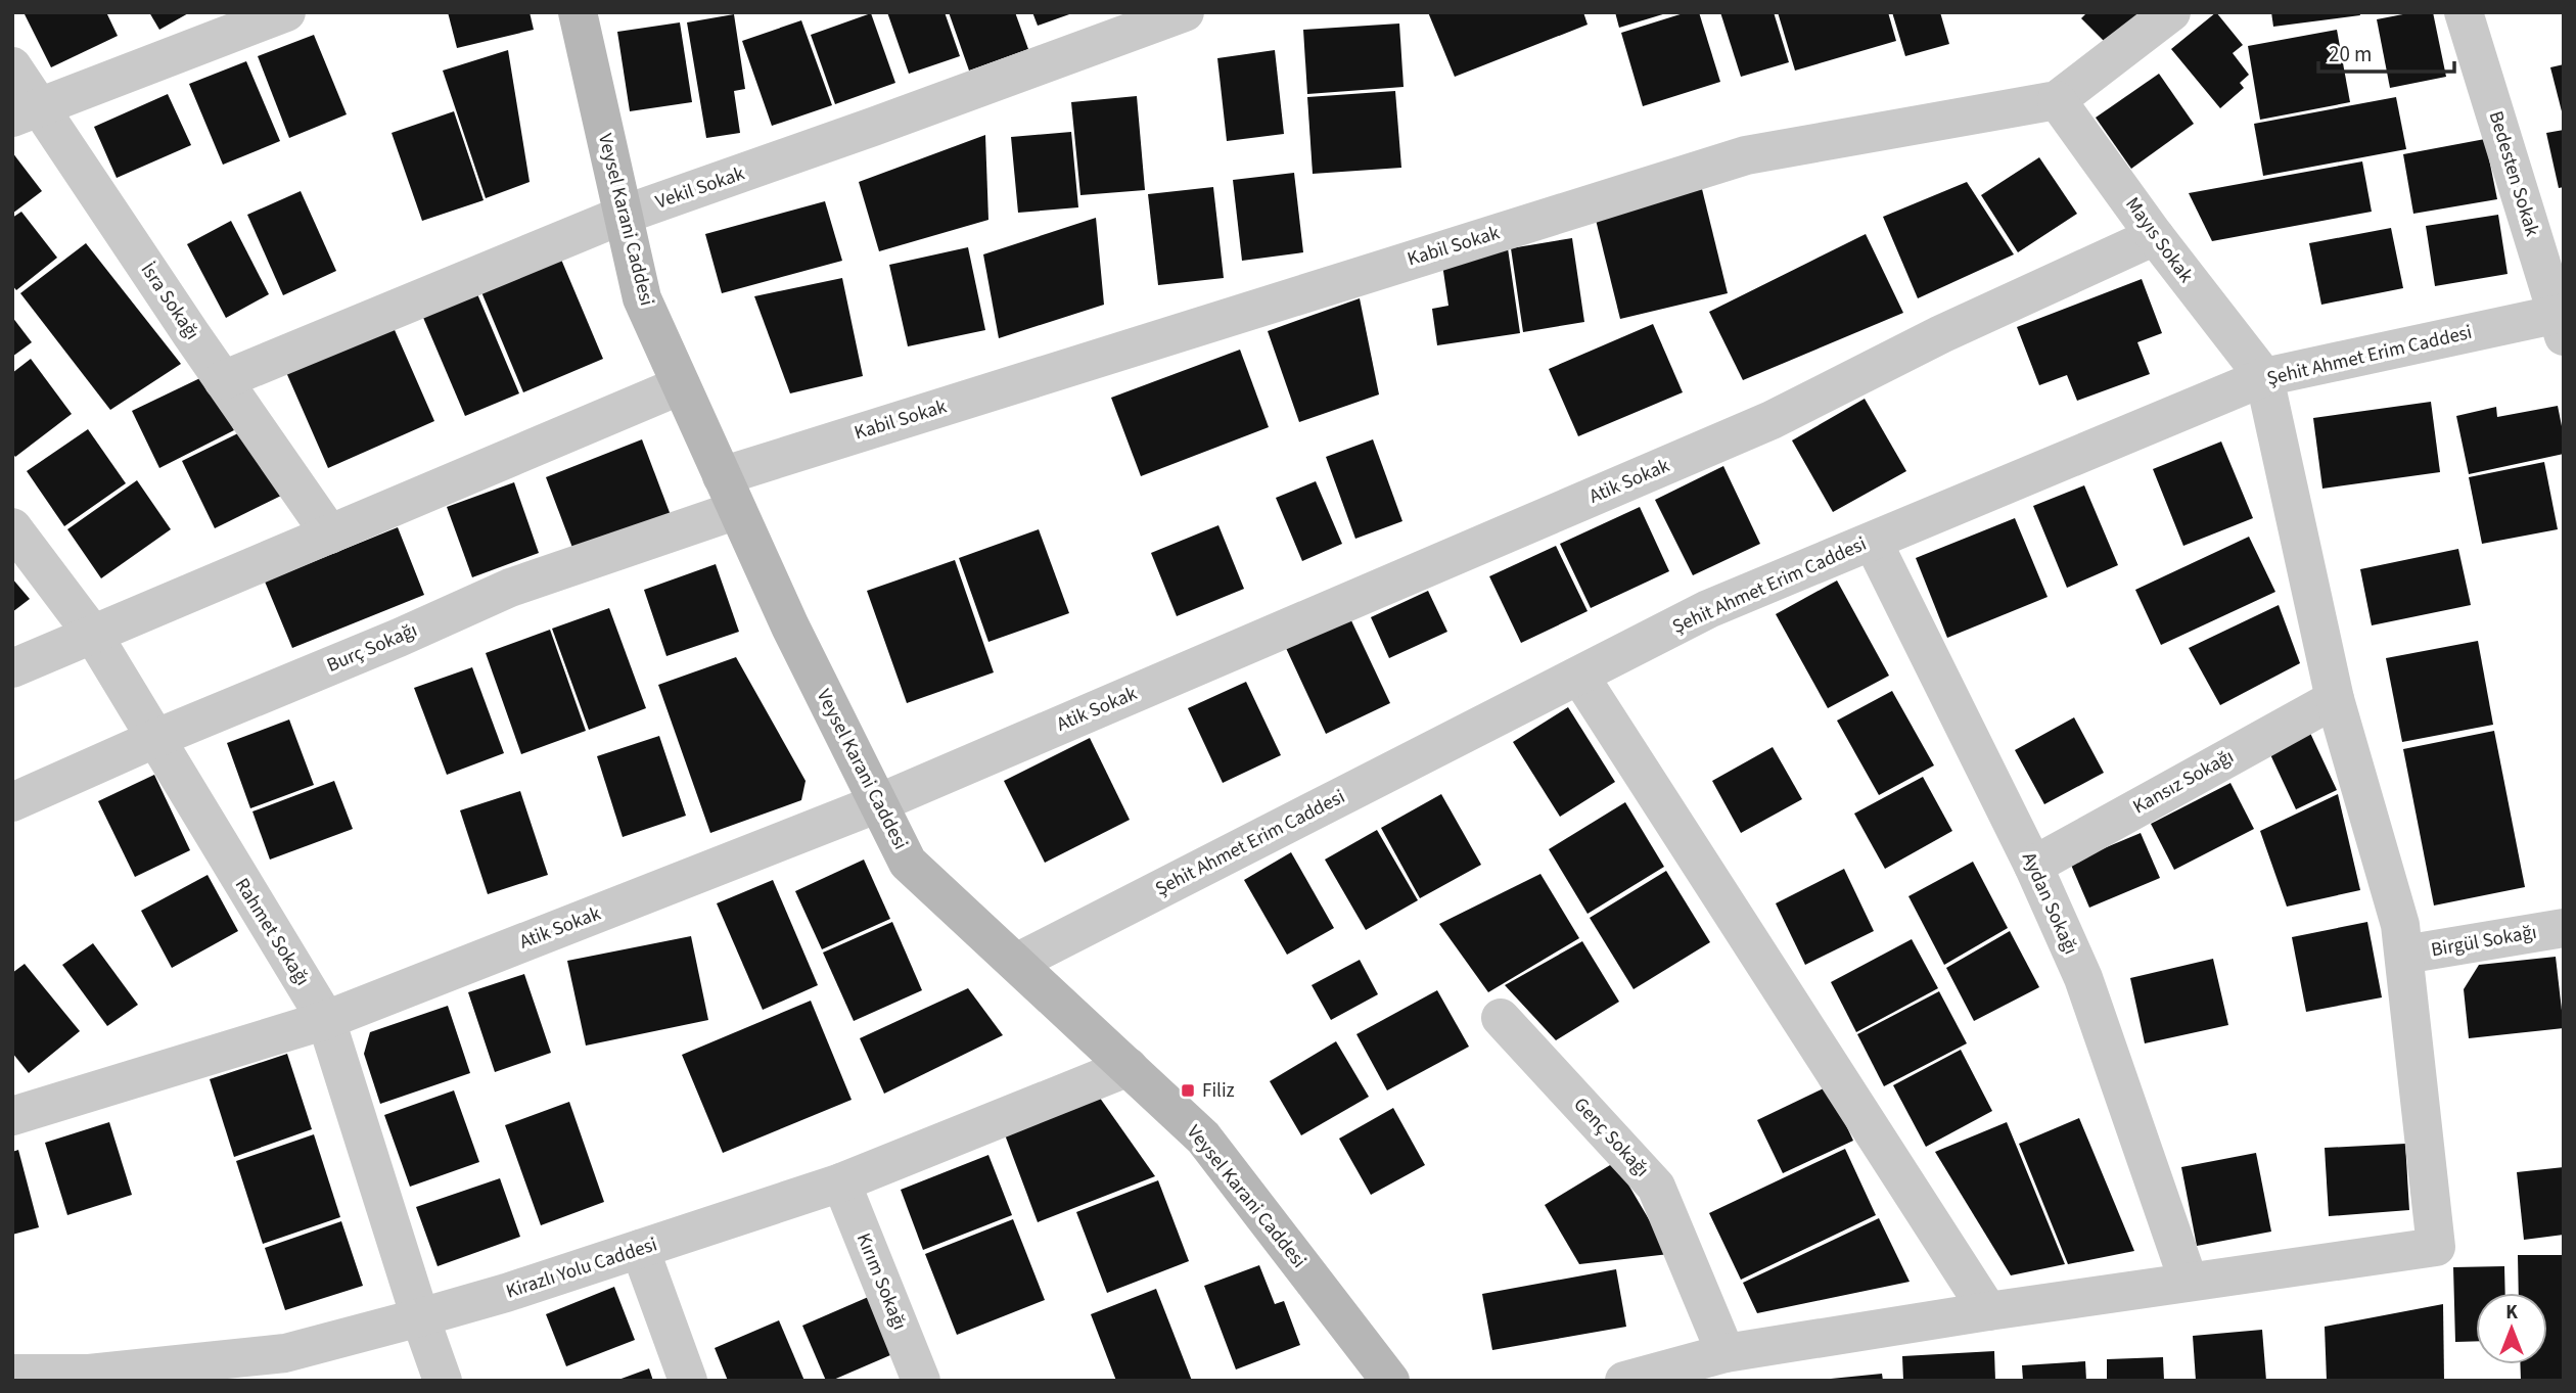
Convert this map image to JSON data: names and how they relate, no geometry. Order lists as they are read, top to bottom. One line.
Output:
{"streets":{"main road":["Veysel Karani Caddesi"],"street":["Bedesten Sokak","Vekil Sokak","Mayıs Sokak","Kabil Sokak","İsra Sokağı","Şehit Ahmet Erim Caddesi","Atik Sokak","Burç Sokağı","Kansız Sokağı","Aydan Sokağı","Rahmet Sokağı","Birgül Sokağı","Genç Sokağı","Kirazlı Yolu Caddesi","Kırım Sokağı"]},"crossings":[["Bedesten Sokak","Şehit Ahmet Erim Caddesi"],["Vekil Sokak","Veysel Karani Caddesi"],["Vekil Sokak","İsra Sokağı"],["Veysel Karani Caddesi","Kabil Sokak"],["Veysel Karani Caddesi","Şehit Ahmet Erim Caddesi"],["Veysel Karani Caddesi","Atik Sokak"],["Veysel Karani Caddesi","Burç Sokağı"],["Veysel Karani Caddesi","Kirazlı Yolu Caddesi"],["Mayıs Sokak","Kabil Sokak"],["Mayıs Sokak","Şehit Ahmet Erim Caddesi"],["Mayıs Sokak","Atik Sokak"],["Kabil Sokak","Burç Sokağı"],["Şehit Ahmet Erim Caddesi","Aydan Sokağı"],["Atik Sokak","Rahmet Sokağı"],["Burç Sokağı","Rahmet Sokağı"],["Kansız Sokağı","Aydan Sokağı"],["Rahmet Sokağı","Kirazlı Yolu Caddesi"],["Kirazlı Yolu Caddesi","Kırım Sokağı"]],"places":{"transit":["Filiz"]},"scale_bar":"20 m","north":"top"}
